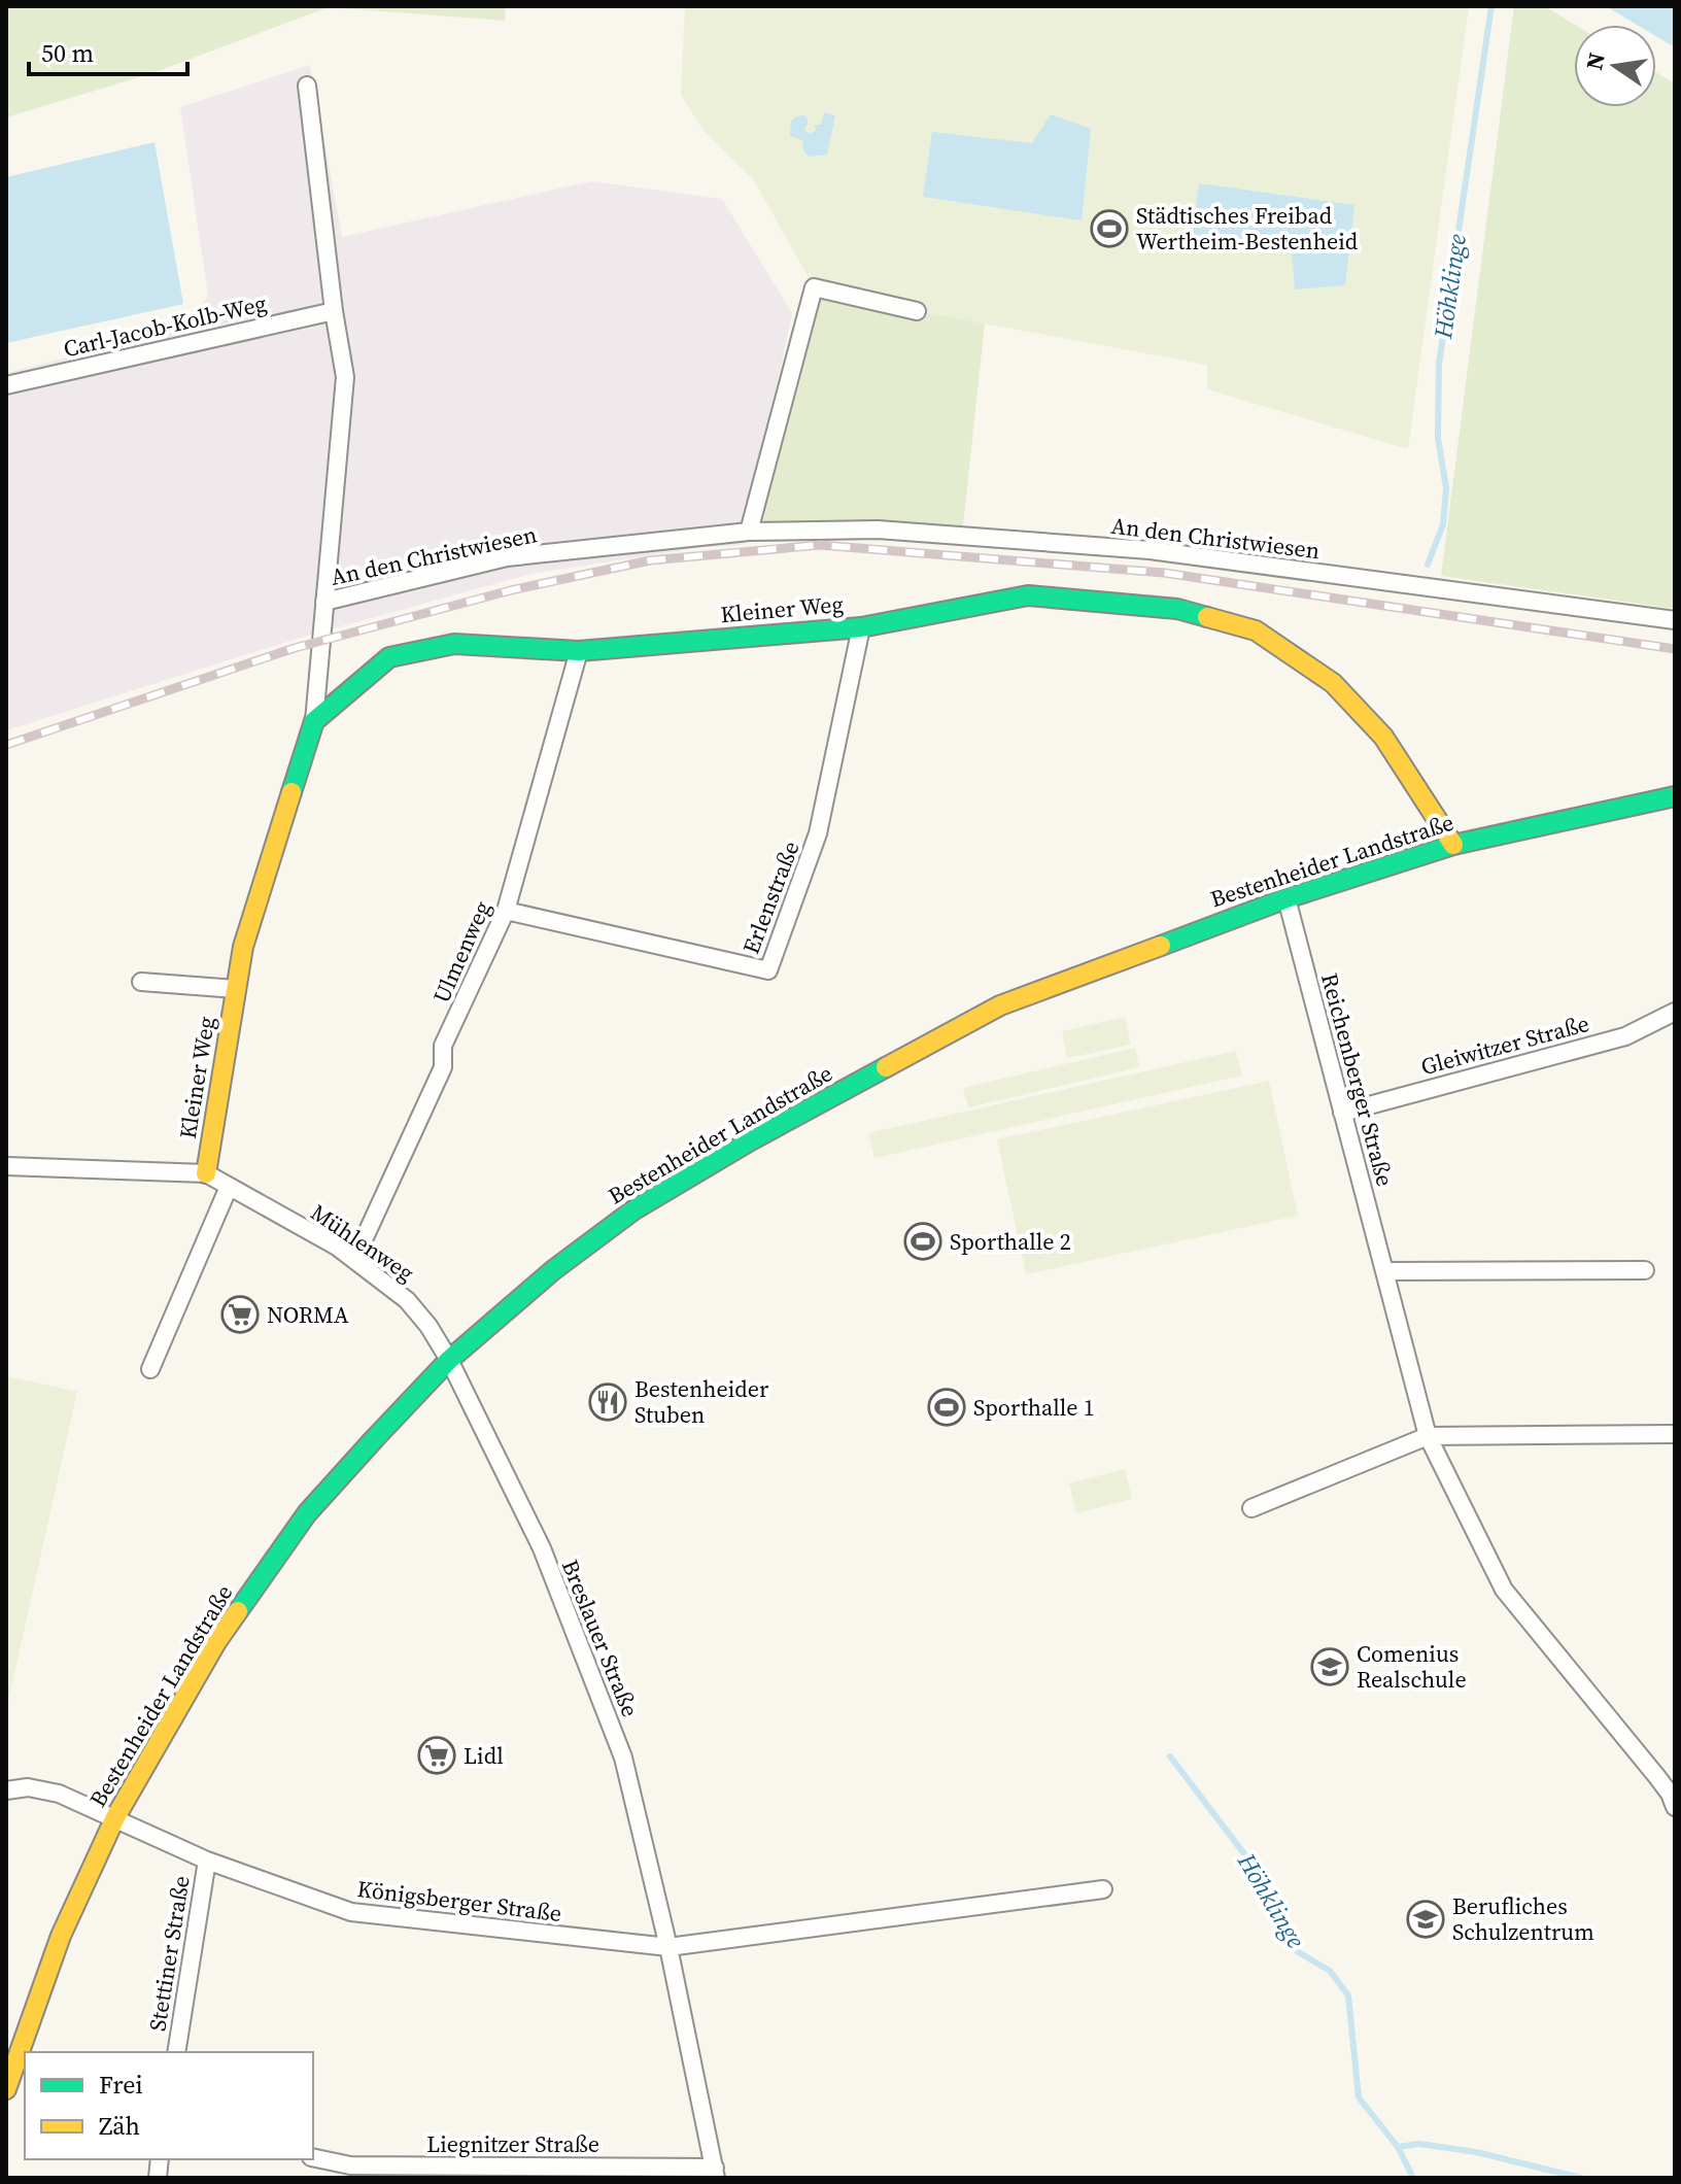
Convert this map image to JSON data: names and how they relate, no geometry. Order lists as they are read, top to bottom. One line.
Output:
{"streets":{"main road":["Kleiner Weg","Bestenheider Landstraße"],"street":["Carl-Jacob-Kolb-Weg","An den Christwiesen","Erlenstraße","Ulmenweg","Gleiwitzer Straße","Reichenberger Straße","Mühlenweg","Breslauer Straße","Königsberger Straße","Stettiner Straße","Liegnitzer Straße"]},"crossings":[["Kleiner Weg","Bestenheider Landstraße"],["Kleiner Weg","Erlenstraße"],["Kleiner Weg","Ulmenweg"],["Kleiner Weg","Mühlenweg"],["Bestenheider Landstraße","Reichenberger Straße"],["Bestenheider Landstraße","Mühlenweg"],["Bestenheider Landstraße","Breslauer Straße"],["Bestenheider Landstraße","Königsberger Straße"],["Erlenstraße","Ulmenweg"],["Ulmenweg","Mühlenweg"],["Gleiwitzer Straße","Reichenberger Straße"],["Mühlenweg","Breslauer Straße"],["Breslauer Straße","Königsberger Straße"],["Breslauer Straße","Liegnitzer Straße"],["Königsberger Straße","Stettiner Straße"]],"water":["Höhklinge"],"places":{"sports":["Städtisches Freibad Wertheim-Bestenheid","Sporthalle 2","Sporthalle 1"],"supermarket":["NORMA","Lidl"],"restaurant":["Bestenheider Stuben"],"school or university":["Comenius Realschule","Berufliches Schulzentrum"]},"legend":["Frei","Zäh"],"scale_bar":"50 m","north":"left"}
